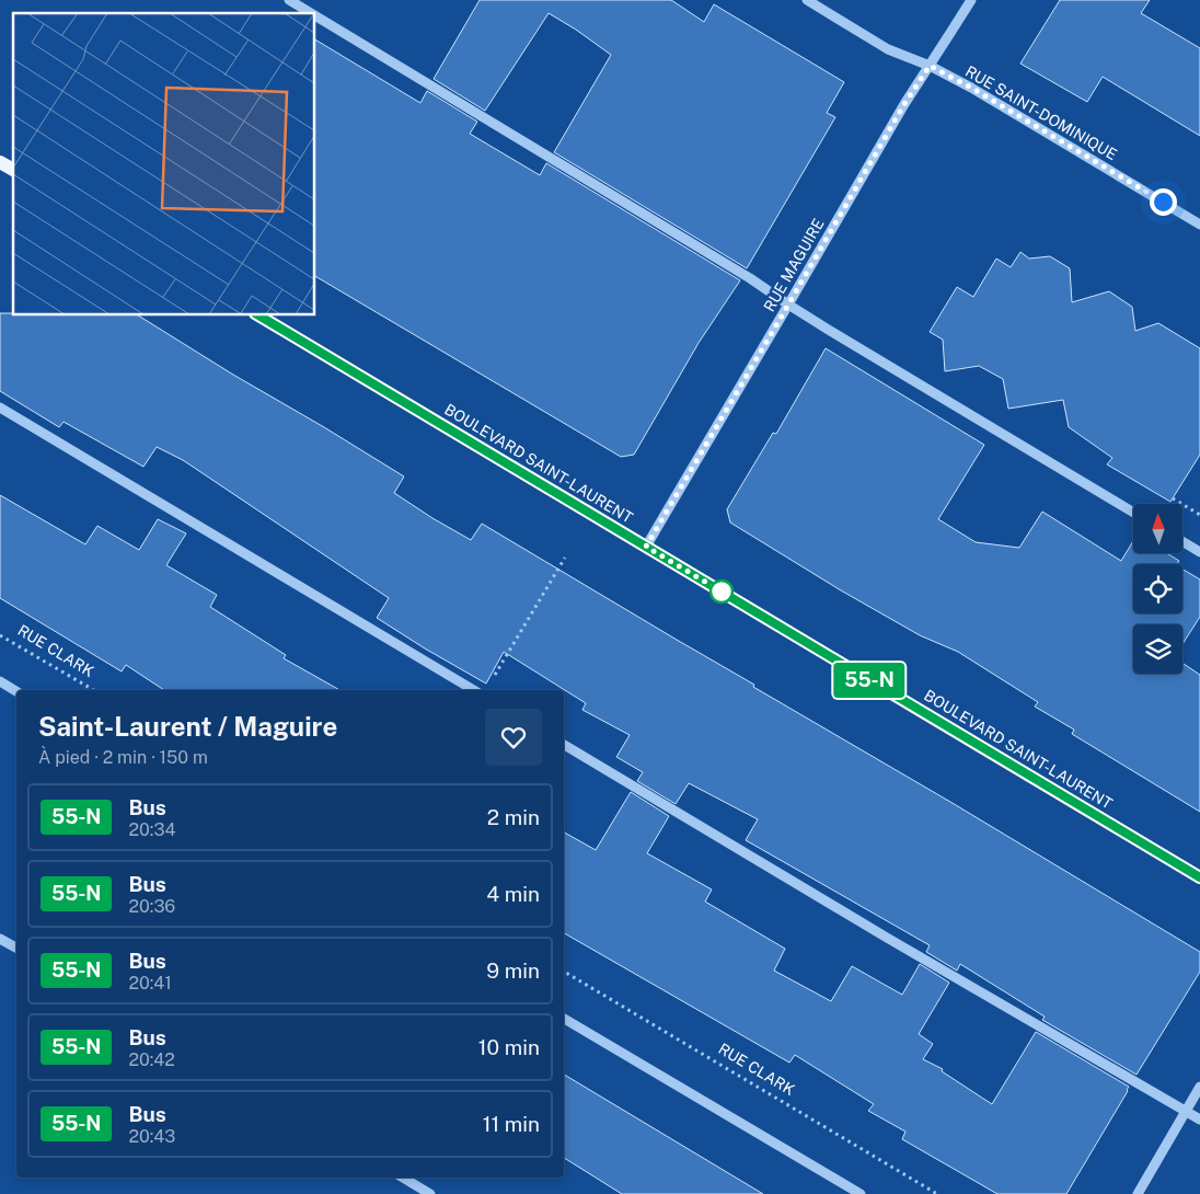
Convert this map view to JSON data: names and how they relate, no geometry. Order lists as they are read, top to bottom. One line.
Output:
{"streets":{"main road":["BOULEVARD SAINT-LAURENT"],"street":["RUE SAINT-DOMINIQUE","RUE MAGUIRE"],"path":["RUE CLARK"]},"crossings":[["RUE SAINT-DOMINIQUE","RUE MAGUIRE"],["RUE MAGUIRE","BOULEVARD SAINT-LAURENT"]],"lines":["bus line 55-N"],"north":"top","page":{"on_map":"55-N","heading":["Saint-Laurent / Maguire","À pied · 2 min · 150 m"],"list":[{"mark":"55-N","name":"Bus","note":"20:34","value":"2 min"},{"mark":"55-N","name":"Bus","note":"20:36","value":"4 min"},{"mark":"55-N","name":"Bus","note":"20:41","value":"9 min"},{"mark":"55-N","name":"Bus","note":"20:42","value":"10 min"},{"mark":"55-N","name":"Bus","note":"20:43","value":"11 min"}]}}
